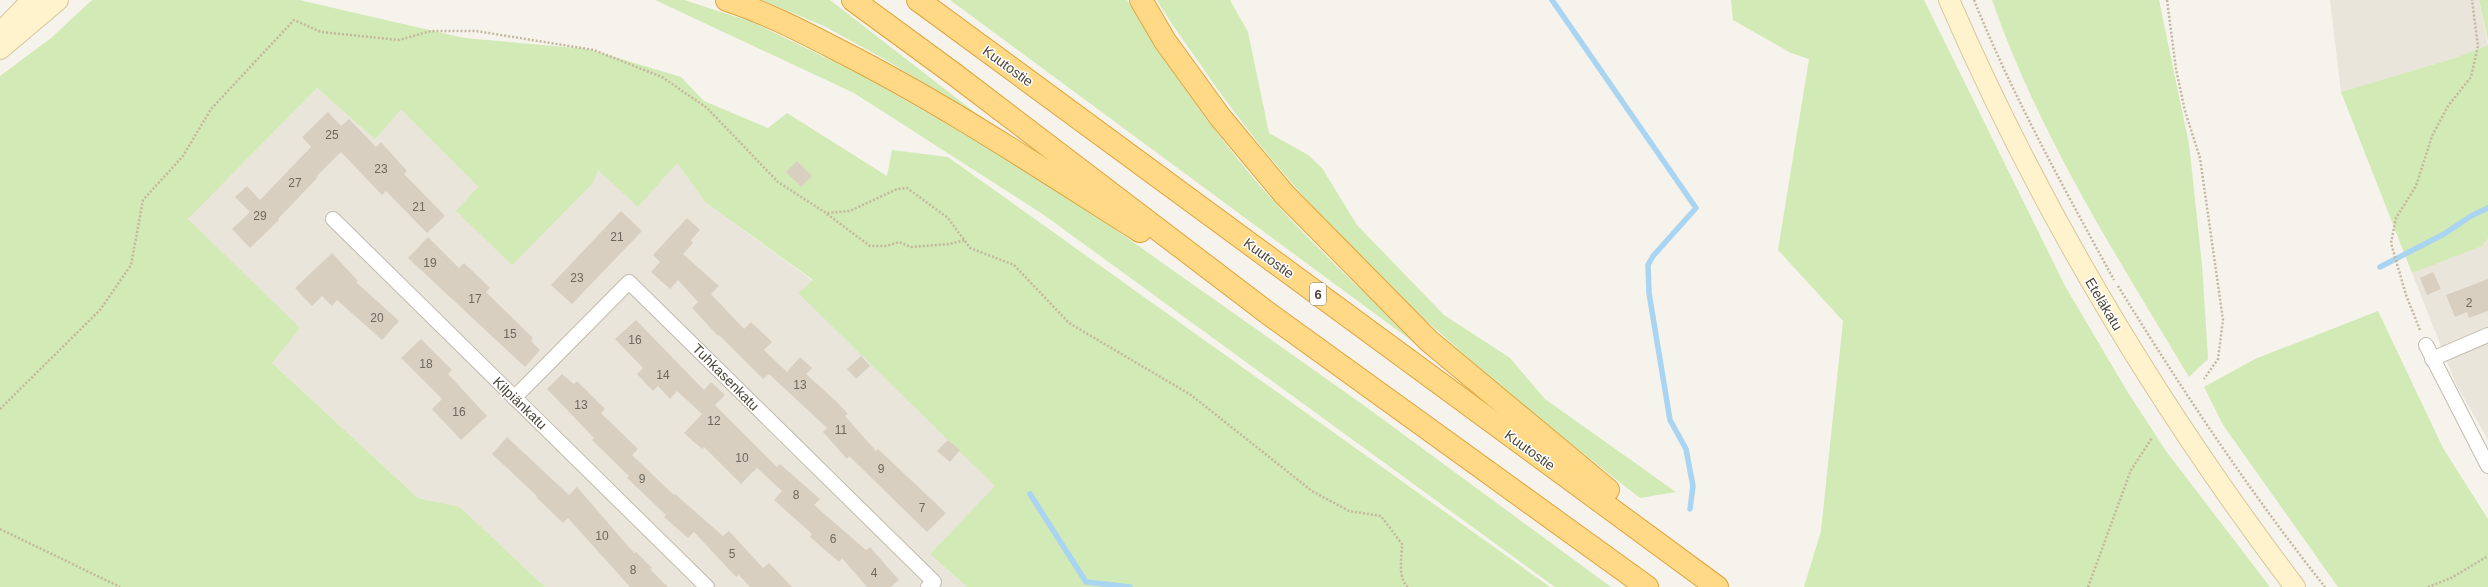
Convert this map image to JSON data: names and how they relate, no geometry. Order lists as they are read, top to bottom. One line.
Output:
{"streets":{"highway":["Kuutostie","6"],"main road":["Eteläkatu"],"street":["Tuhkasenkatu","Kilpiänkatu"]},"crossings":[["Tuhkasenkatu","Kilpiänkatu"]],"house_numbers":["25","23","27","21","29","21","19","23","17","2","20","15","16","18","14","13","13","16","12","11","10","9","9","8","7","10","6","5","8","4"]}
